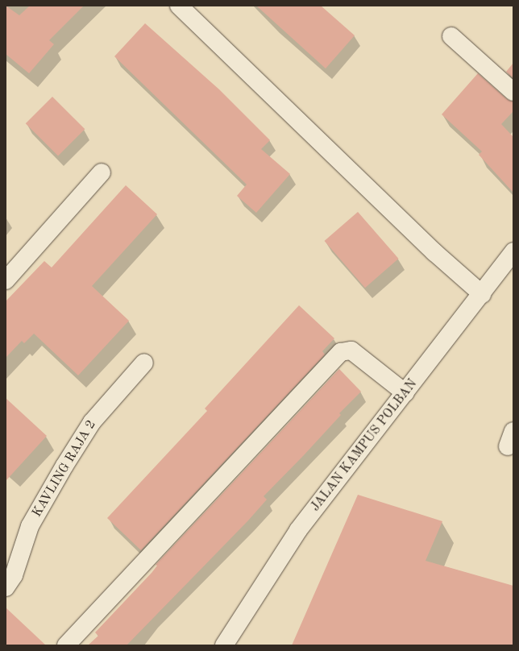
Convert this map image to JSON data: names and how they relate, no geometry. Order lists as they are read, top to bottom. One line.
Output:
{"streets":{"street":["JALAN KAMPUS POLBAN","KAVLING RAJA 2"]}}
